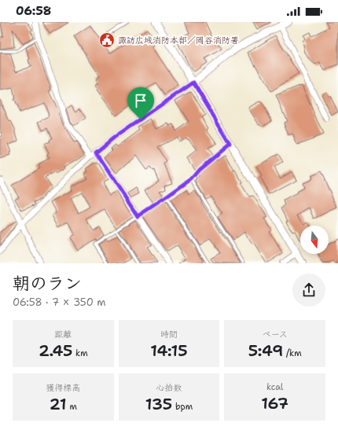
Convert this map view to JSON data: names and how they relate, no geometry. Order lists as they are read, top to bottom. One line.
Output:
{"places":{"public building":["諏訪広域消防本部／岡谷消防署"]},"north":"bottom","page":{"status":"06:58","heading":["朝のラン","06:58 · 7 × 350 m"],"stats":[["距離","2.45 km"],["時間","14:15"],["ペース","5:49 /km"],["獲得標高","21 m"],["心拍数","135 bpm"],["kcal","167"]]}}
